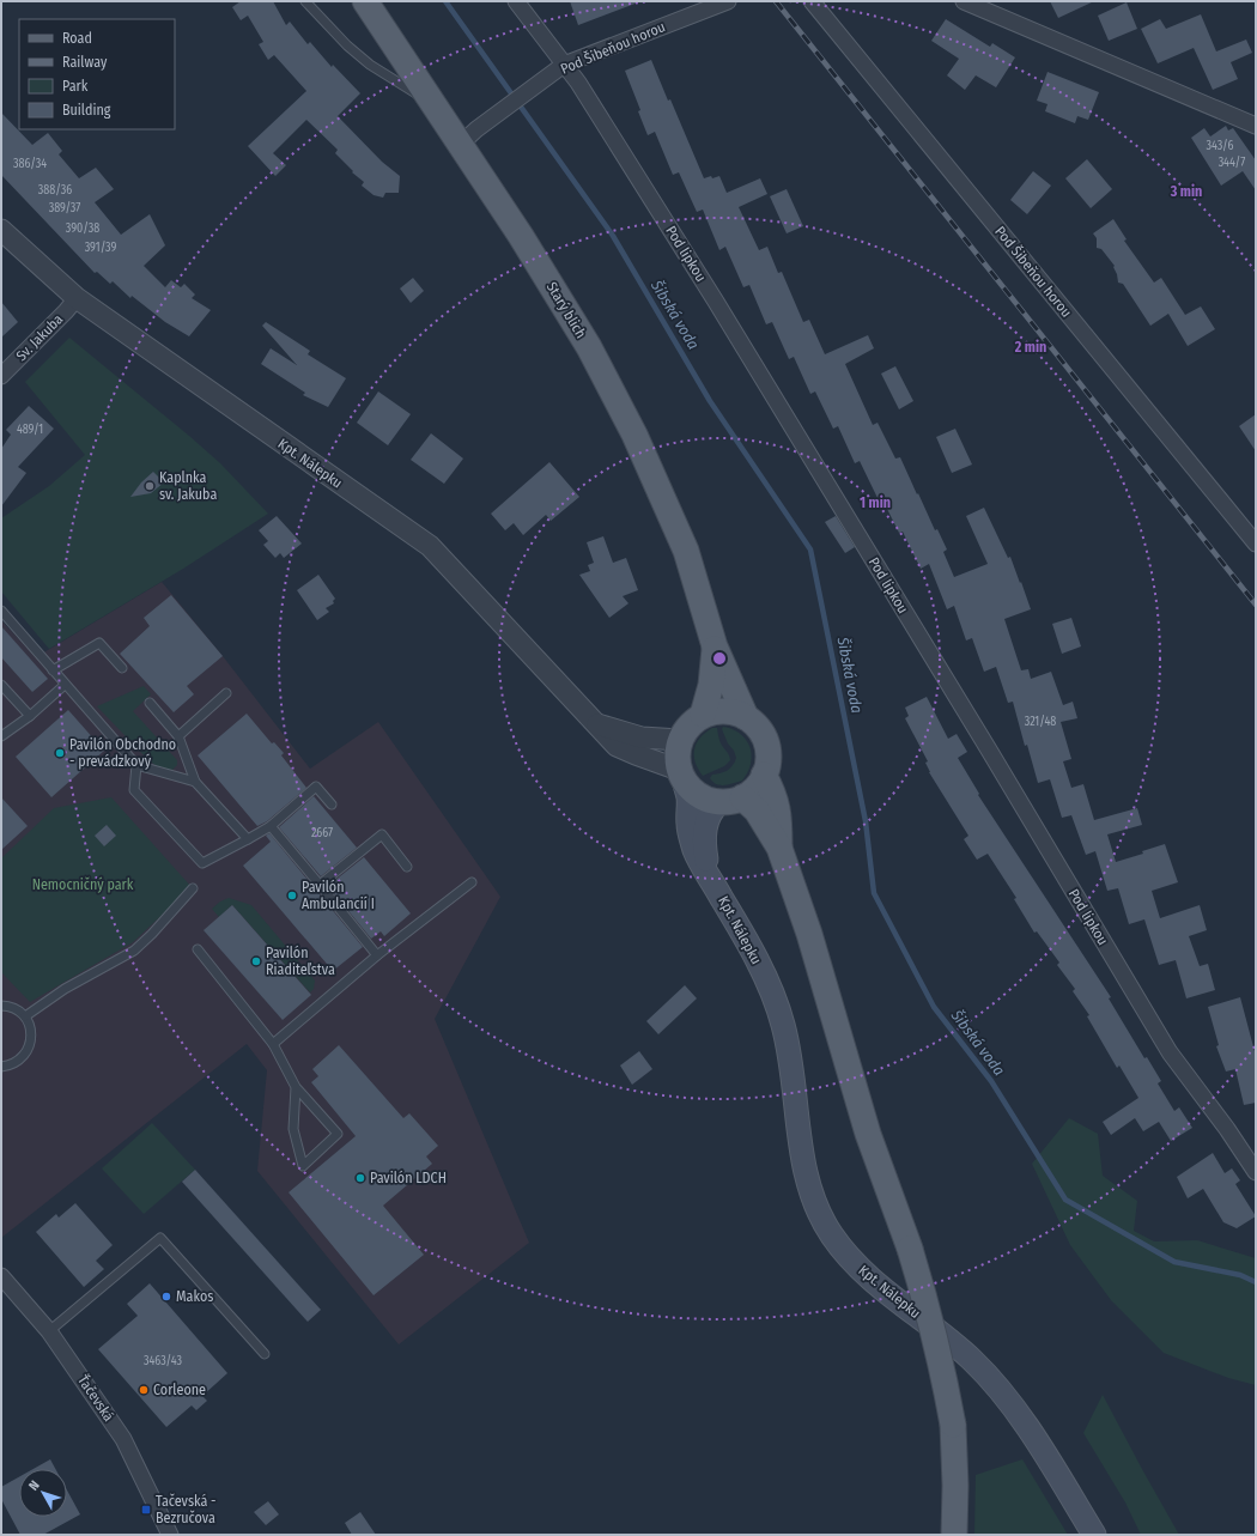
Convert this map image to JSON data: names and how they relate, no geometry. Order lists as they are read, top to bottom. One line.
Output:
{"streets":{"main road":["Starý blich","Kpt. Nálepku"],"street":["Pod Šibeňou horou","Pod lipkou","Sv. Jakuba","Ťačevská"]},"crossings":[["Pod Šibeňou horou","Pod lipkou"],["Pod Šibeňou horou","Starý blich"],["Starý blich","Kpt. Nálepku"],["Sv. Jakuba","Kpt. Nálepku"]],"water":["Šibská voda"],"parks":["Nemocničný park"],"places":{"other":["Kaplnka sv. Jakuba","Pavilón Obchodno - prevádzkový","Pavilón Ambulancií I","Pavilón Riaditeľstva","Pavilón LDCH","Makos","Corleone"],"transit":["Tačevská - Bezručova"]},"house_numbers":["343/6","344/7","386/34","388/36","389/37","390/38","391/39","489/1","321/48","2667","3463/43"],"legend":["Road","Railway","Park","Building"],"north":"top left","rings":["3 min","2 min","1 min"]}
